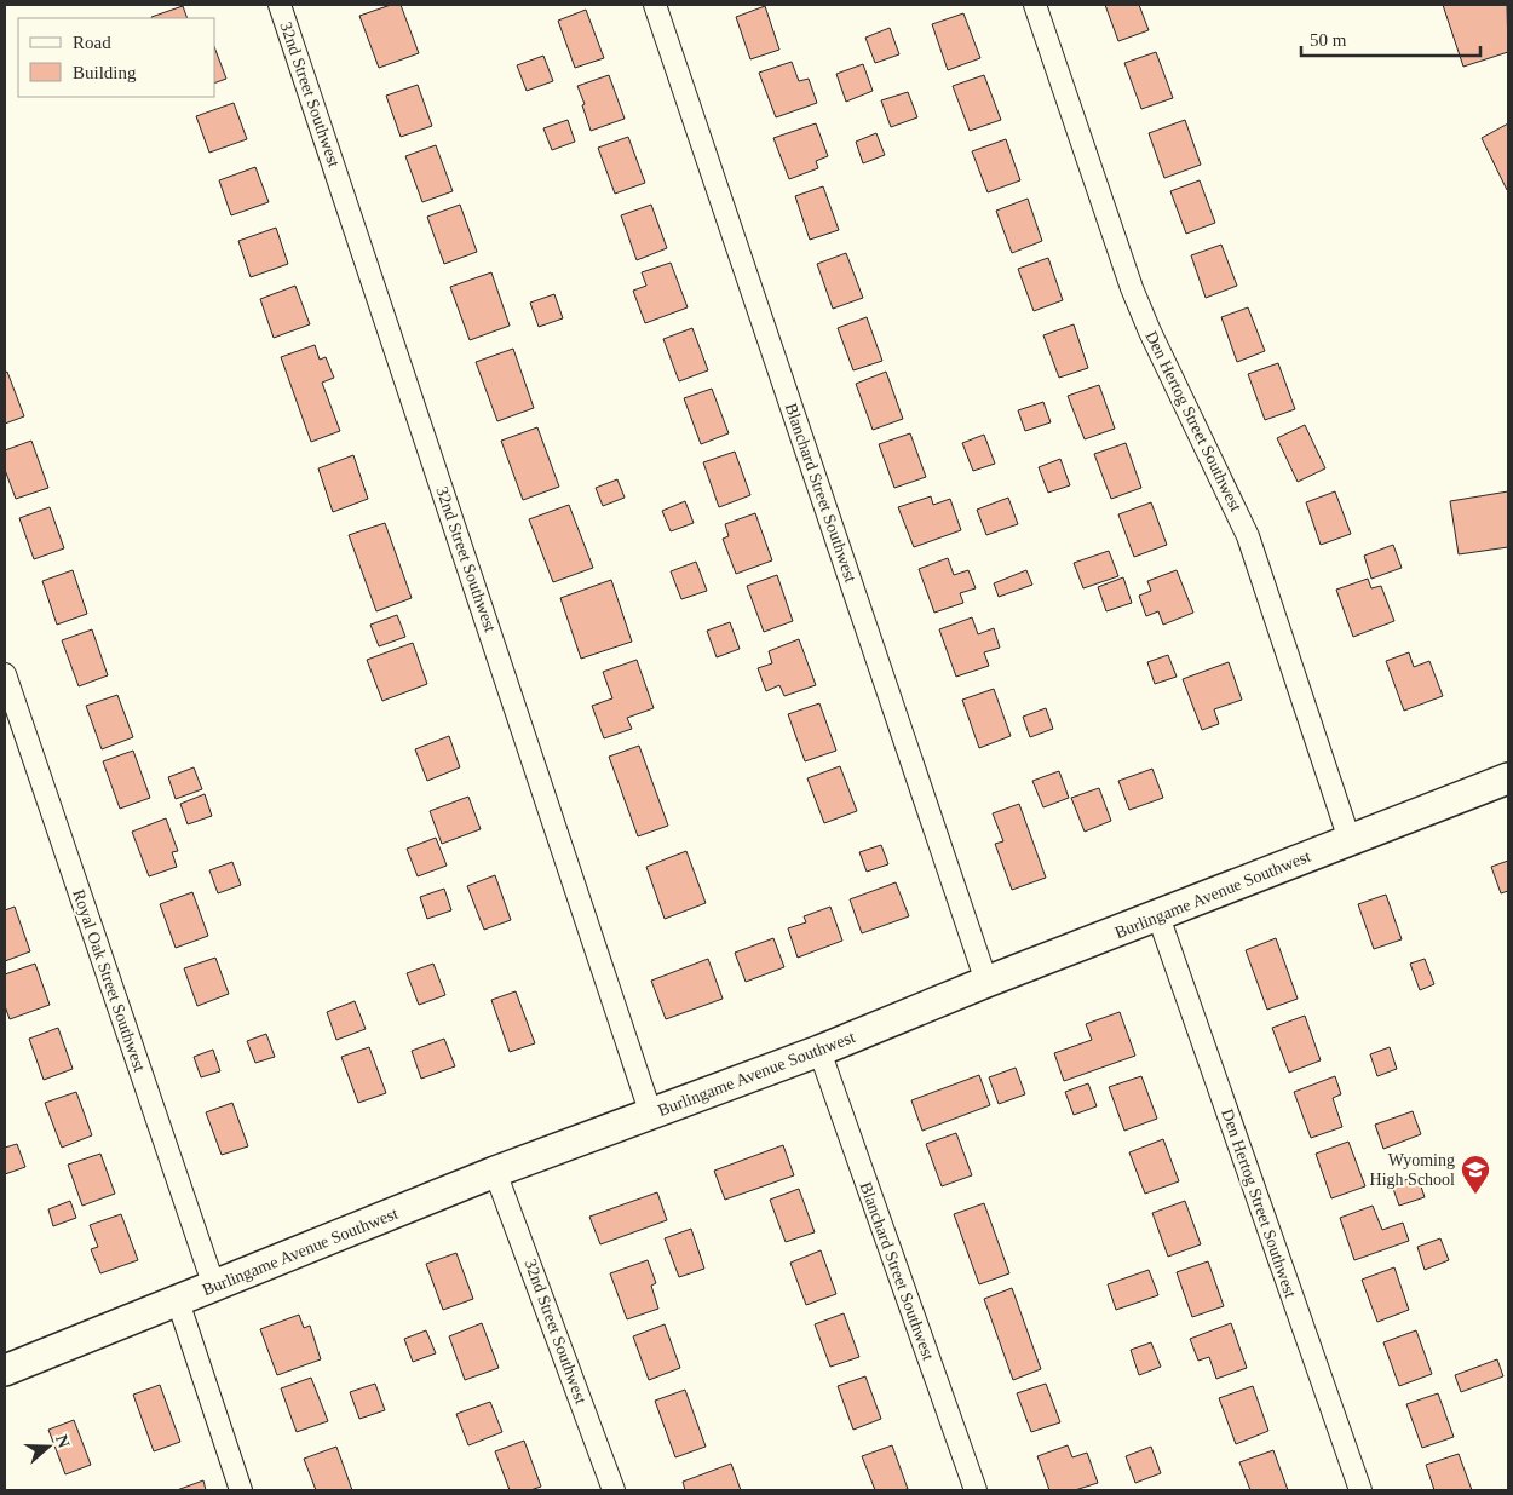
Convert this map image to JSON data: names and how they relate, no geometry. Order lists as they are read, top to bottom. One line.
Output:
{"streets":{"street":["32nd Street Southwest","Den Hertog Street Southwest","Blanchard Street Southwest","Burlingame Avenue Southwest","Royal Oak Street Southwest"]},"crossings":[["32nd Street Southwest","Burlingame Avenue Southwest"],["Den Hertog Street Southwest","Burlingame Avenue Southwest"],["Blanchard Street Southwest","Burlingame Avenue Southwest"],["Burlingame Avenue Southwest","Royal Oak Street Southwest"]],"places":{"school or university":["Wyoming High School"]},"legend":["Road","Building"],"scale_bar":"50 m","north":"right"}
